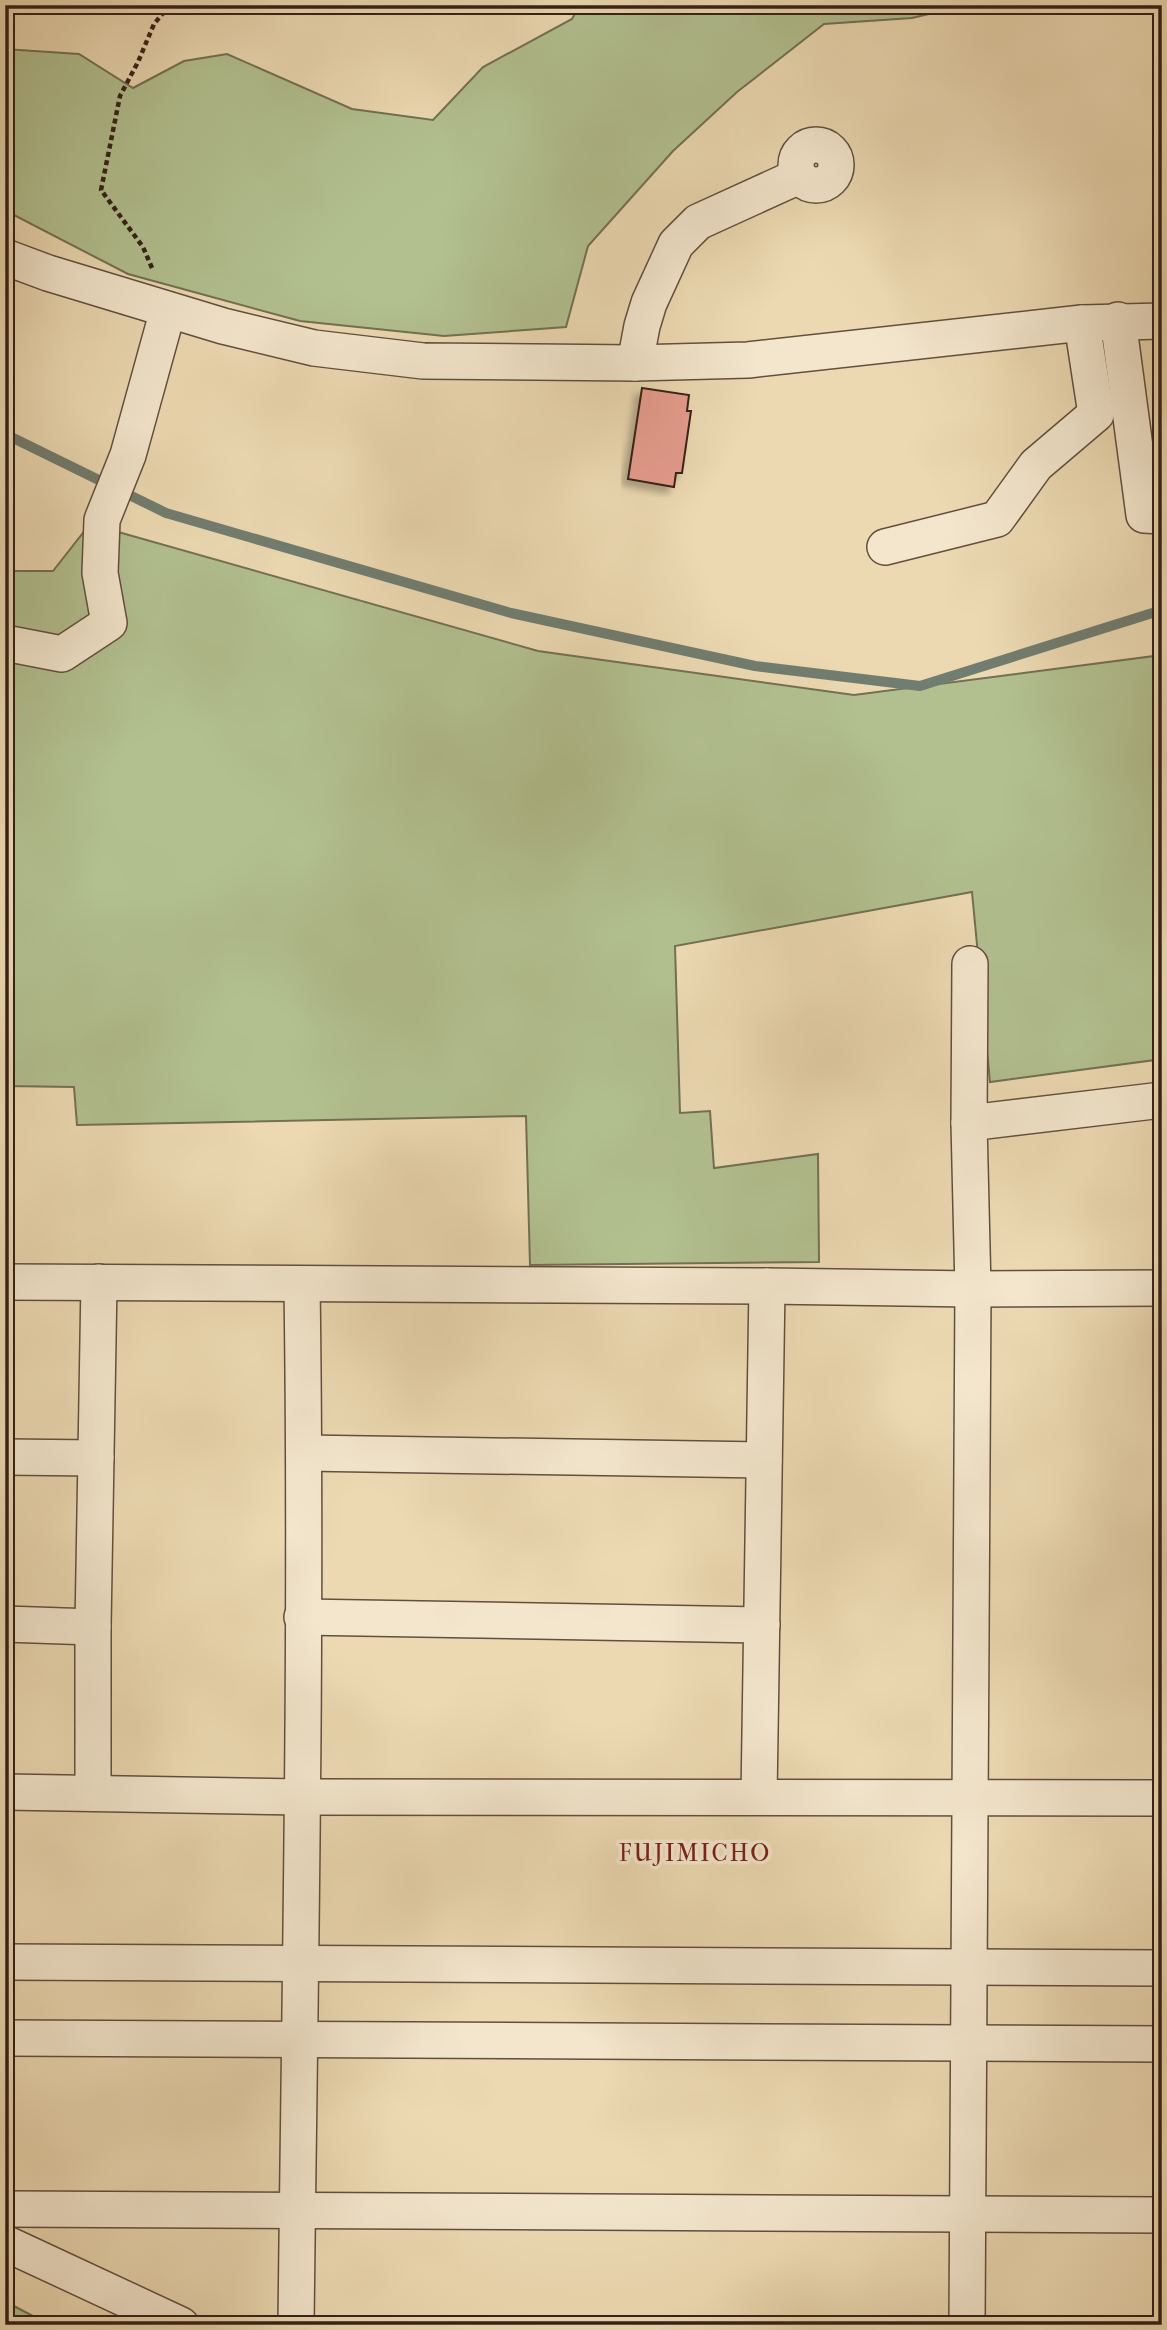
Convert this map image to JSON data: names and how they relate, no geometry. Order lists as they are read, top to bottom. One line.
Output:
{"districts":["FUJIMICHO"]}
